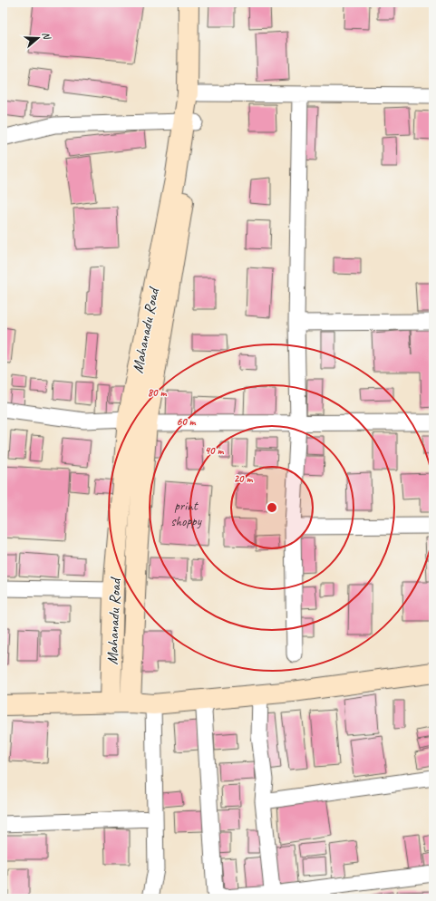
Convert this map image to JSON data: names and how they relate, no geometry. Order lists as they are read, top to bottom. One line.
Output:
{"streets":{"street":["Mahanadu Road"]},"house_numbers":["print shoppy"],"north":"right","rings":["80 m","60 m","40 m","20 m"]}
